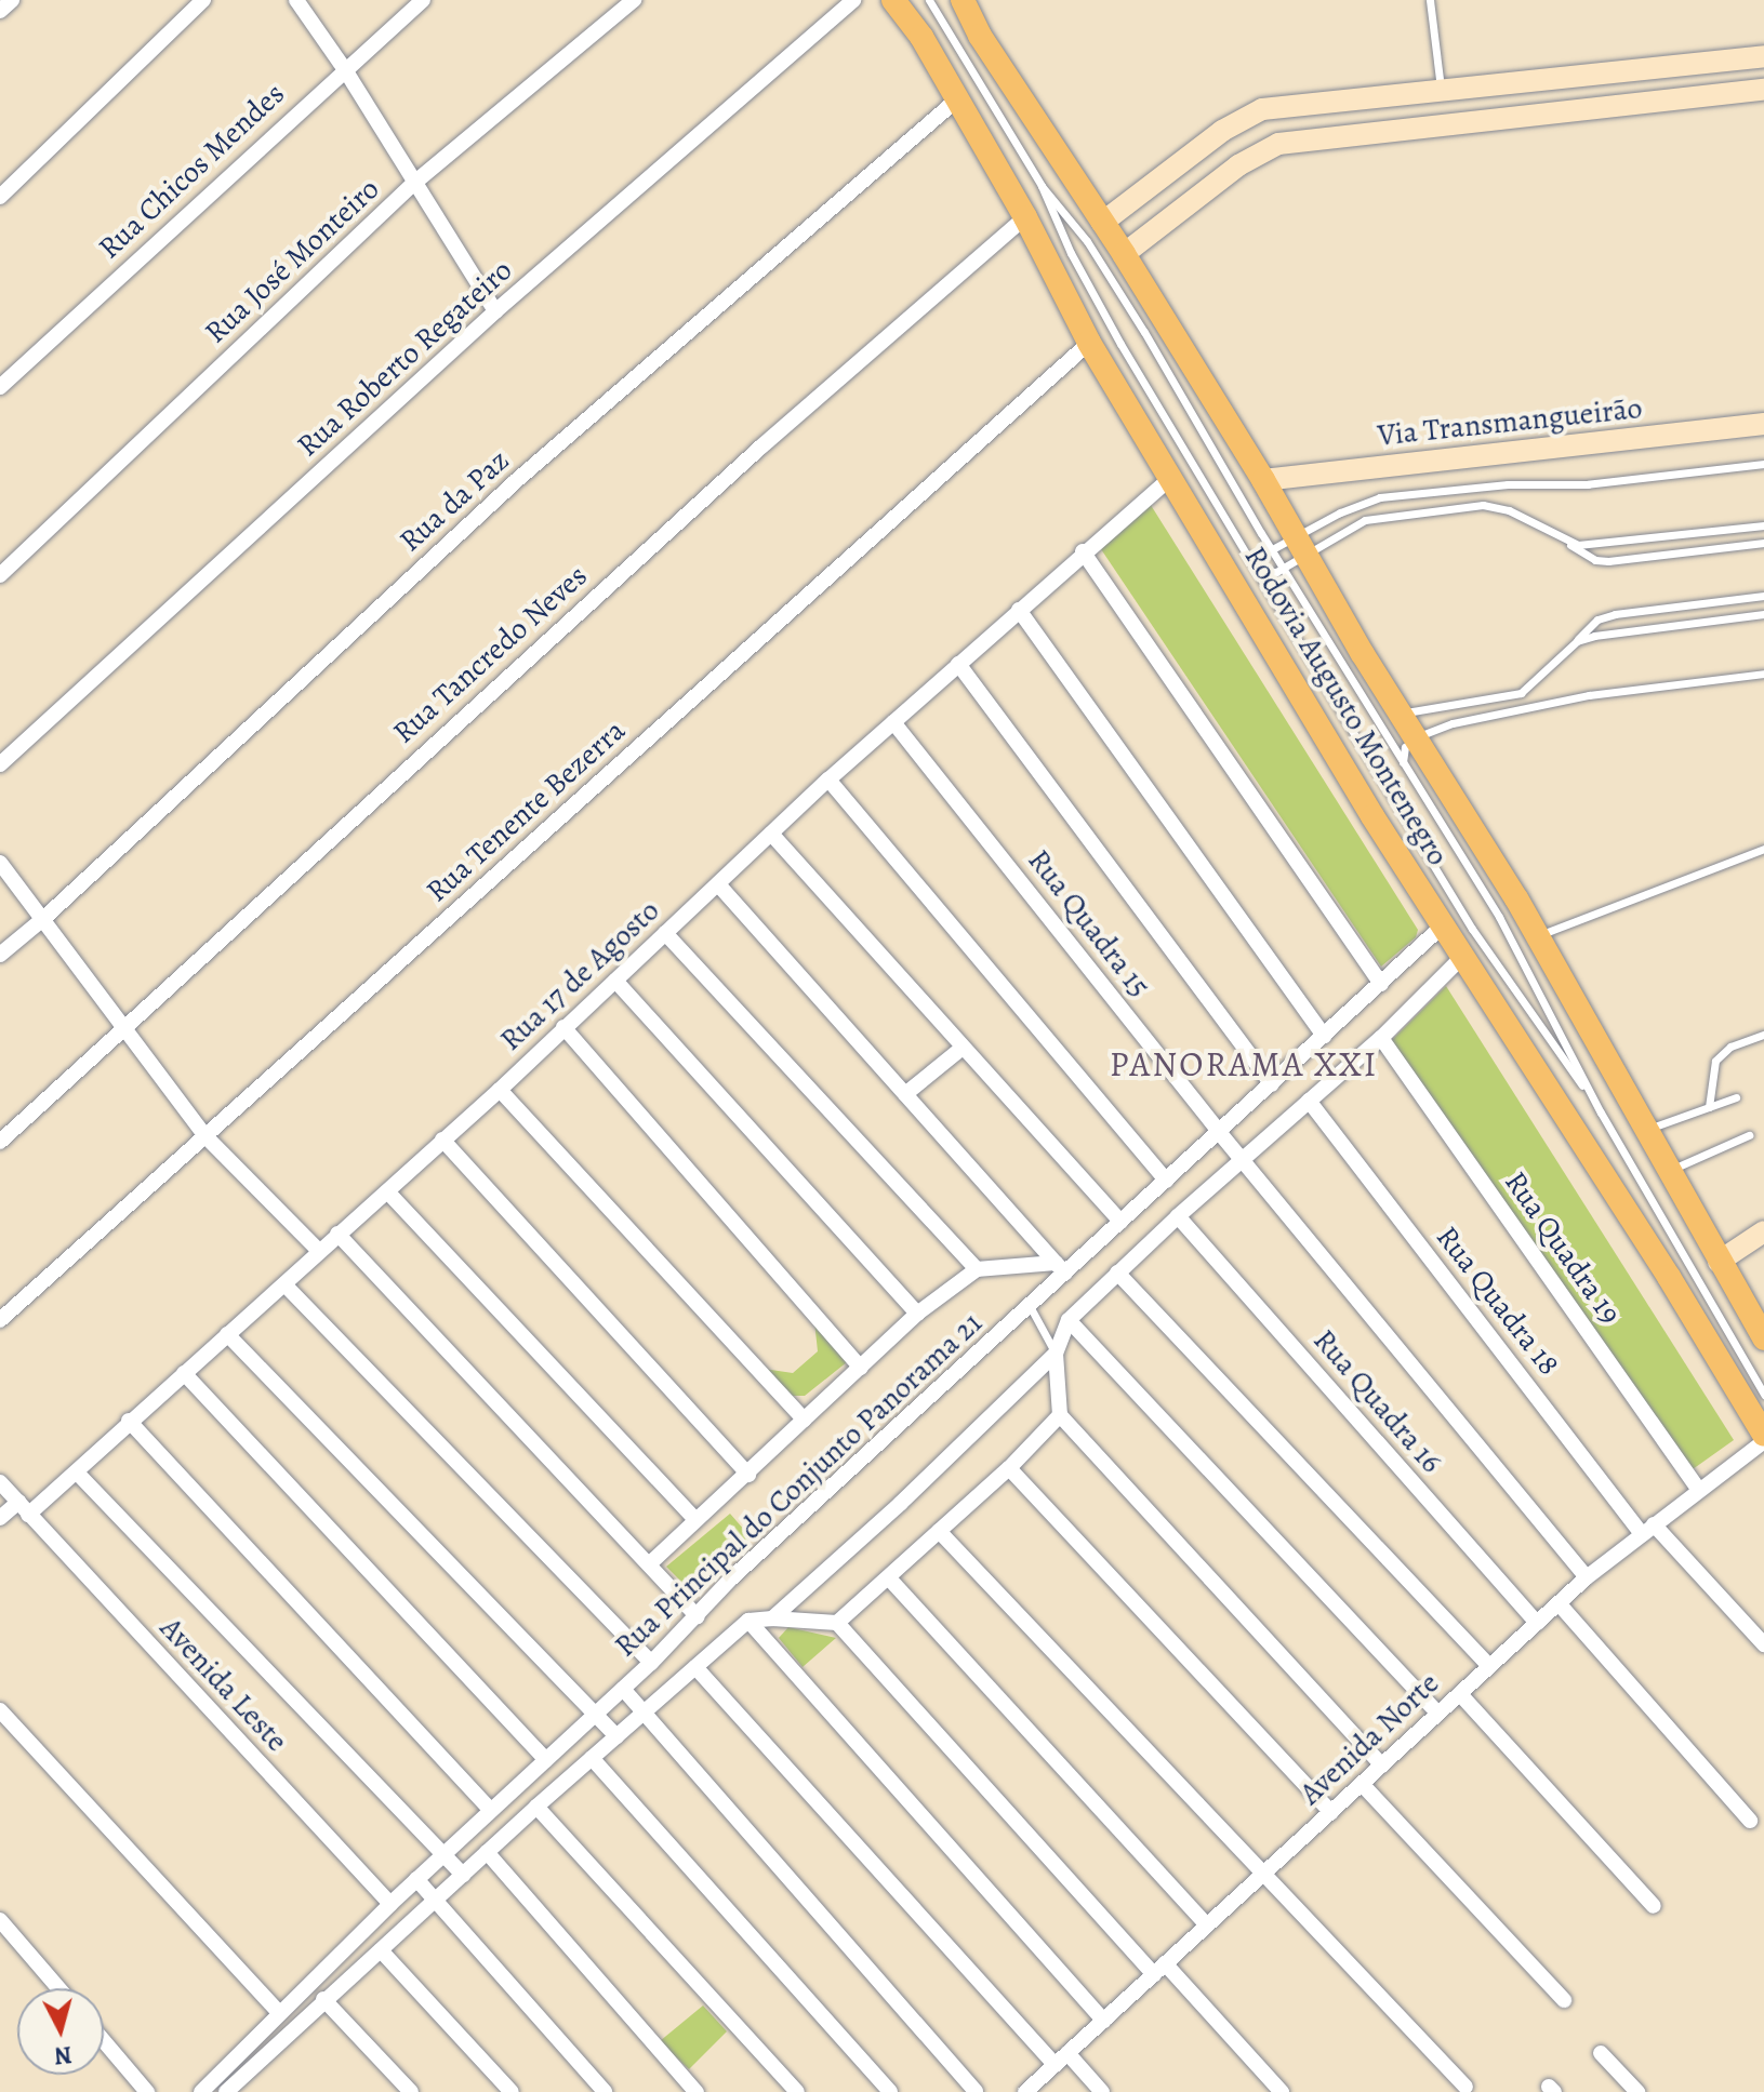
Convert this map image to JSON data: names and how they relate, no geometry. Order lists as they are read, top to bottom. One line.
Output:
{"streets":{"main road":["Rodovia Augusto Montenegro"],"street":["Rua Chicos Mendes","Rua José Monteiro","Rua Roberto Regateiro","Via Transmangueirão","Rua da Paz","Rua Tancredo Neves","Rua Tenente Bezerra","Rua Quadra 15","Rua 17 de Agosto","Rua Quadra 19","Rua Quadra 18","Rua Quadra 16","Rua Principal do Conjunto Panorama 21","Avenida Leste","Avenida Norte"]},"crossings":[["Via Transmangueirão","Rodovia Augusto Montenegro"],["Rua da Paz","Rodovia Augusto Montenegro"],["Rua Tancredo Neves","Rodovia Augusto Montenegro"],["Rodovia Augusto Montenegro","Rua Tenente Bezerra"],["Rodovia Augusto Montenegro","Rua 17 de Agosto"],["Rodovia Augusto Montenegro","Rua Principal do Conjunto Panorama 21"],["Rua Quadra 15","Rua 17 de Agosto"],["Rua Quadra 15","Rua Principal do Conjunto Panorama 21"],["Rua Quadra 15","Avenida Norte"],["Rua 17 de Agosto","Avenida Leste"],["Rua Quadra 19","Avenida Norte"],["Rua Quadra 18","Avenida Norte"],["Rua Quadra 16","Avenida Norte"],["Rua Principal do Conjunto Panorama 21","Avenida Leste"]],"districts":["PANORAMA XXI"],"north":"bottom"}
